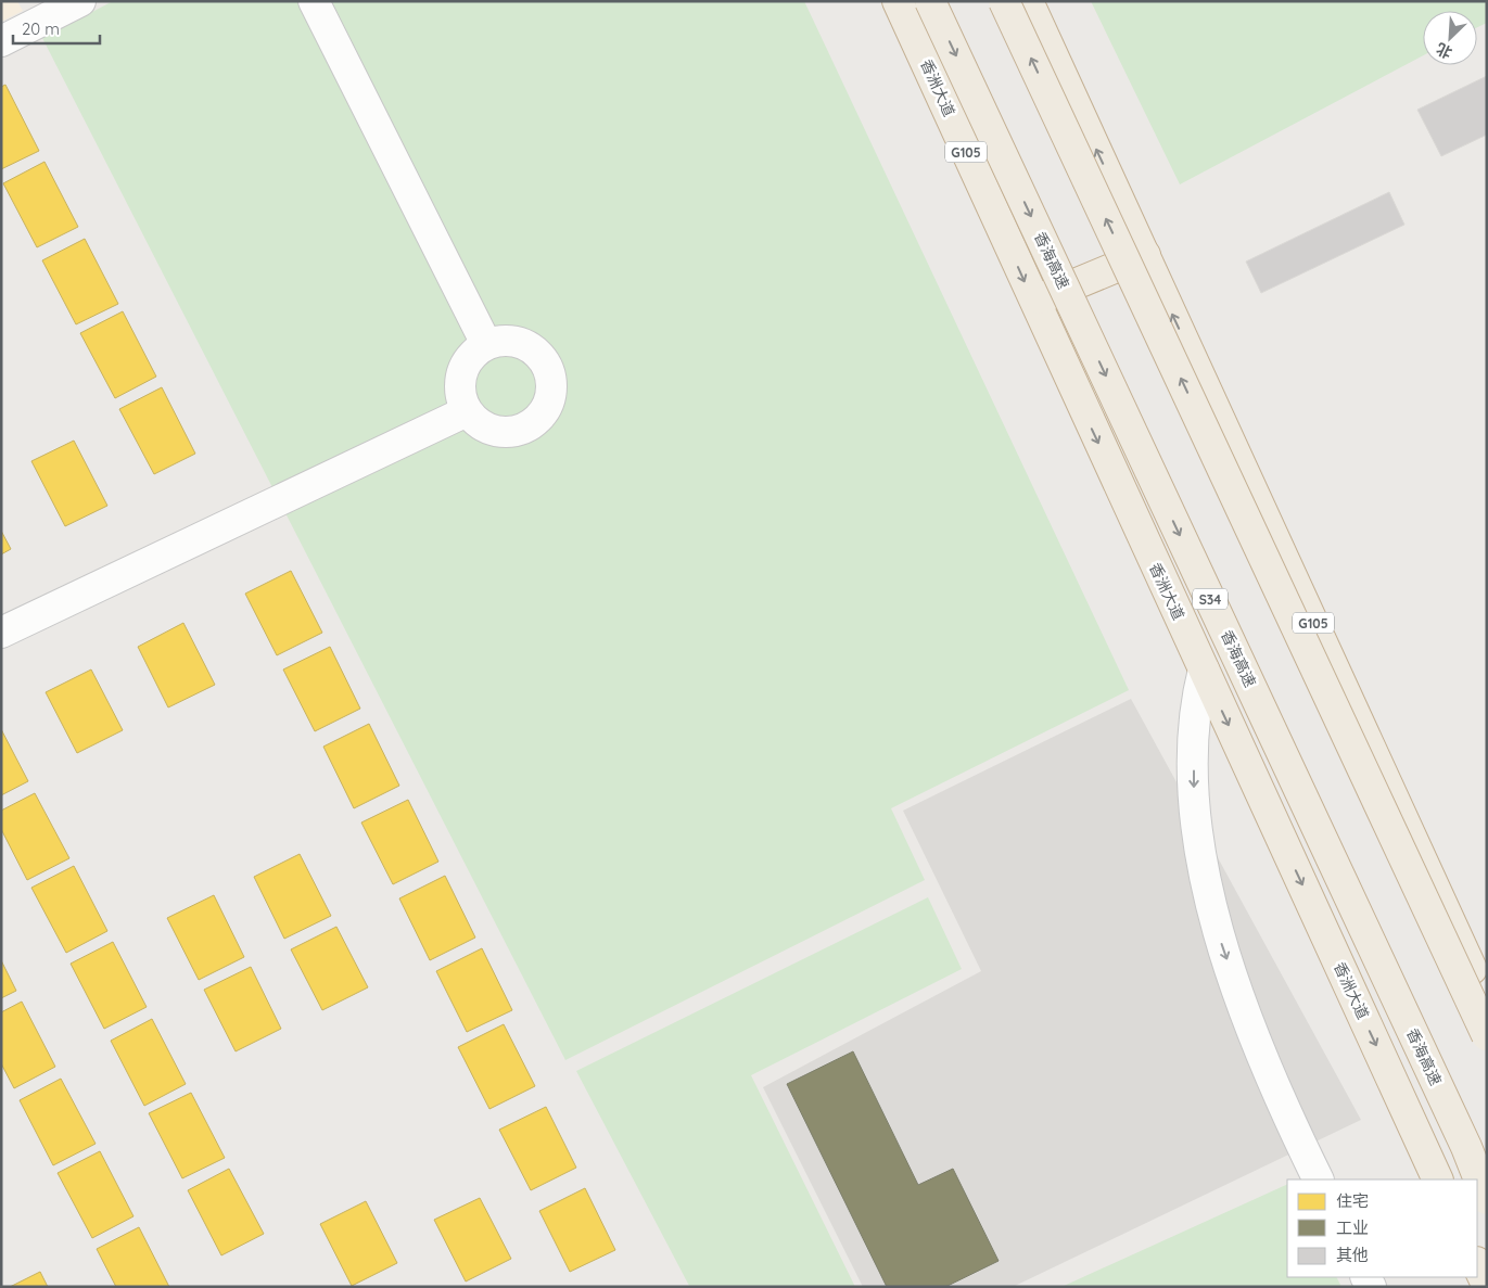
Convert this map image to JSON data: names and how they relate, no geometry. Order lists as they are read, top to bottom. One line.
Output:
{"streets":{"highway":["香洲大道","G105","香海高速","S34"]},"legend":["住宅","工业","其他"],"scale_bar":"20 m","north":"bottom left"}
